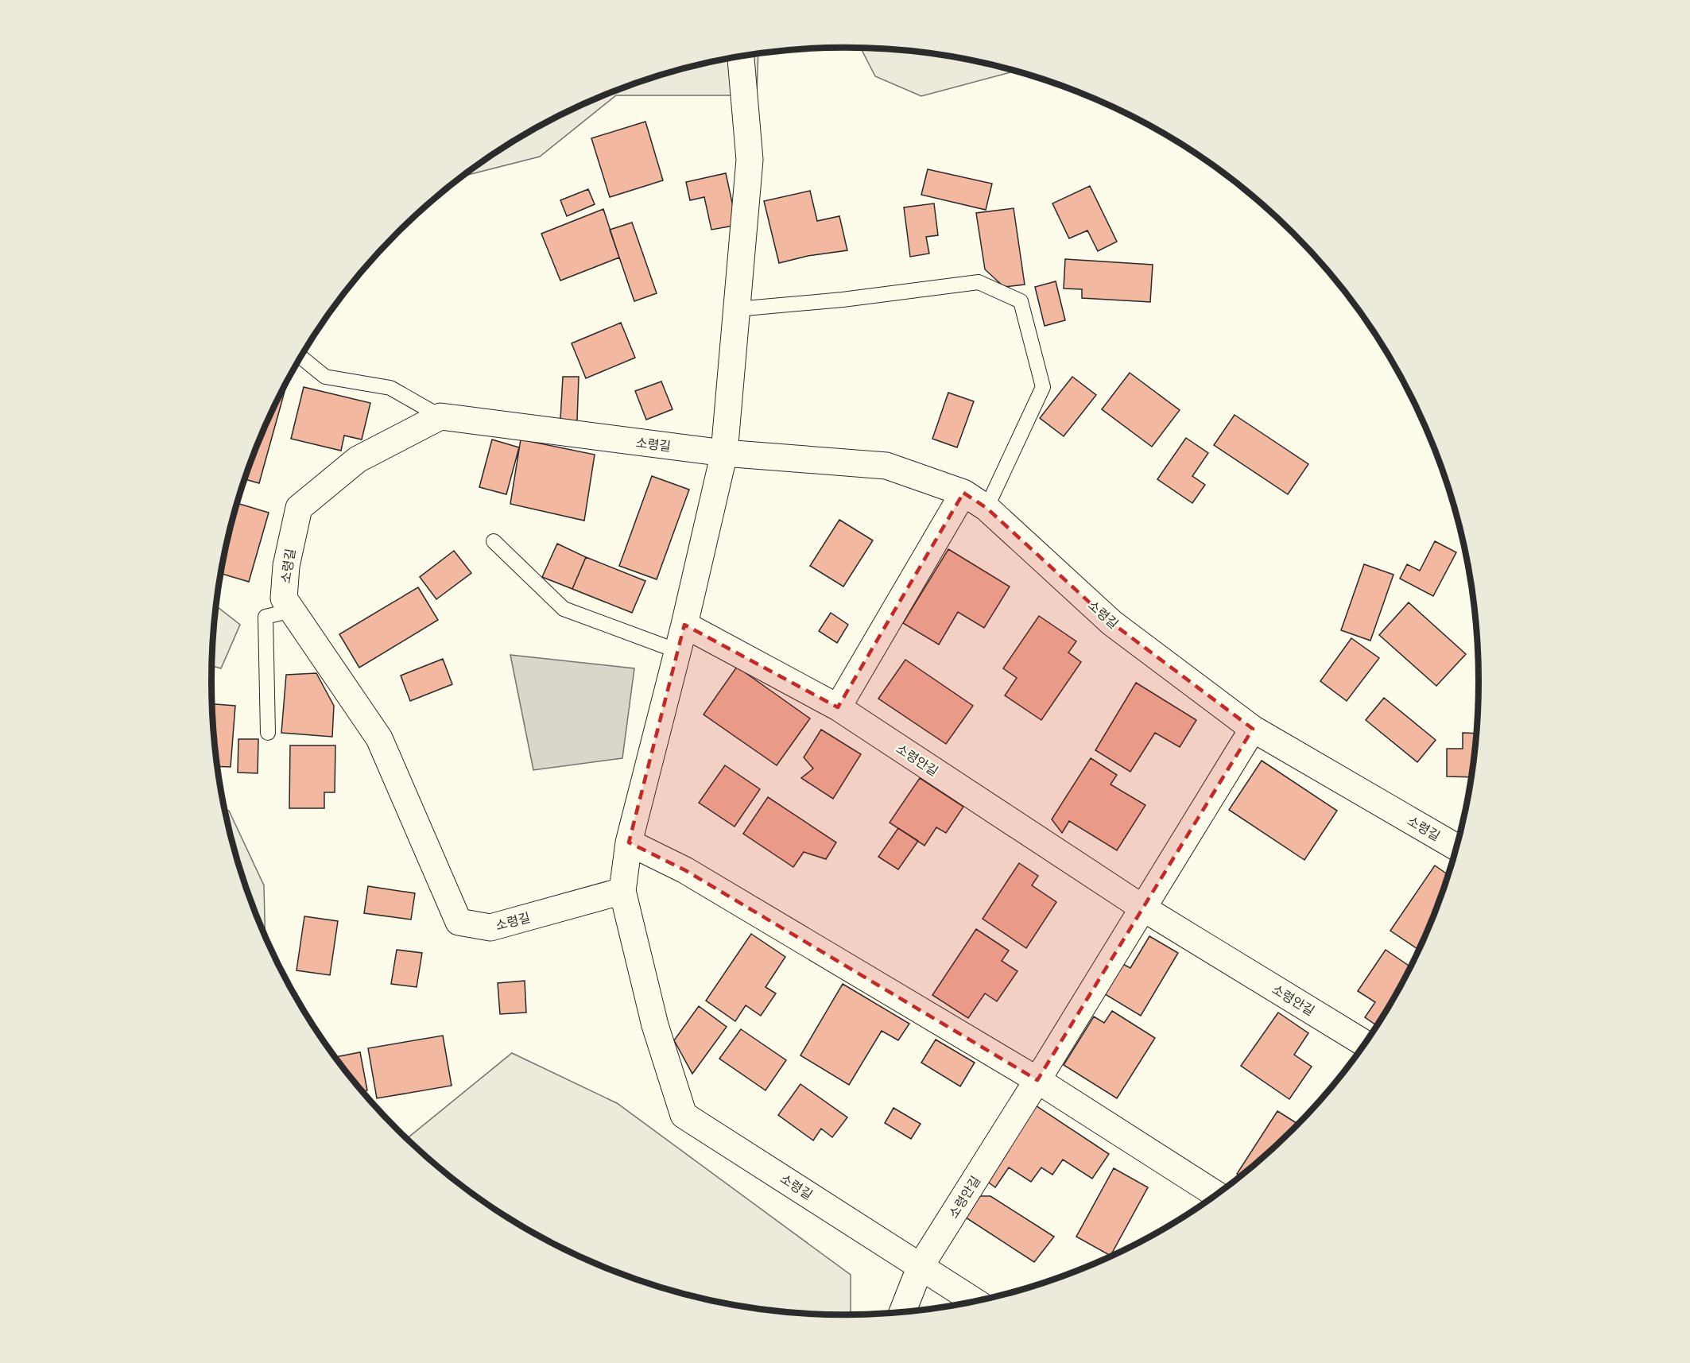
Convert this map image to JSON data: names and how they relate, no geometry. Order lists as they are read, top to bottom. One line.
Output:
{"streets":{"street":["소령길","소령안길"]},"crossings":[["소령길","소령안길"]]}
